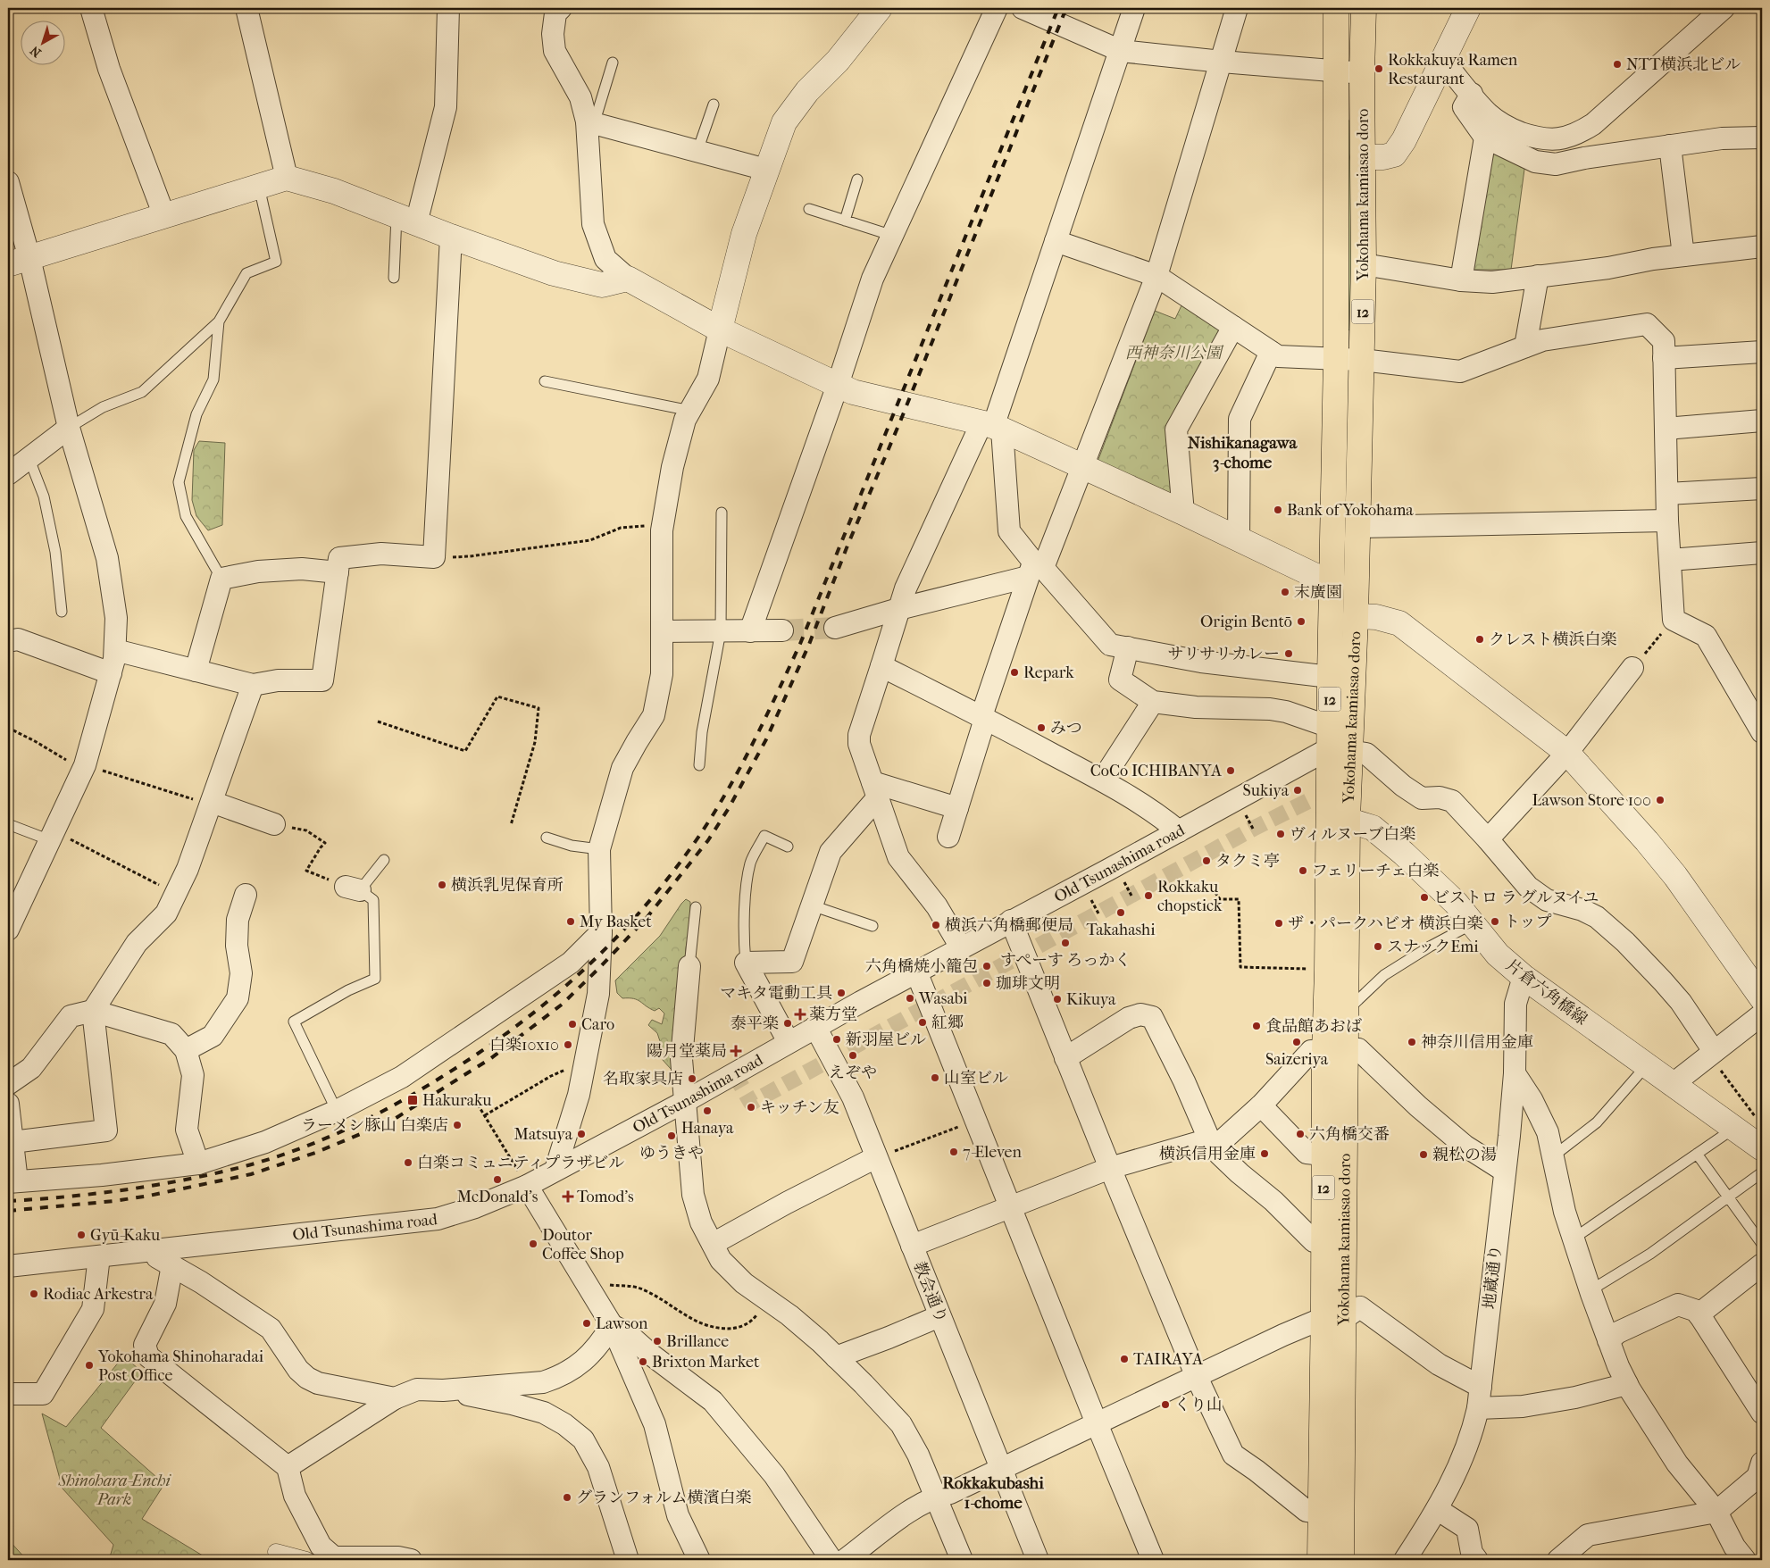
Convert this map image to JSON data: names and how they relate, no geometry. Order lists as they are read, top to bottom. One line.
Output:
{"streets":{"main road":["Yokohama kamiasao doro","12"],"street":["Old Tsunashima road","片倉六角橋線","地蔵通り","教会通り"]},"crossings":[["Yokohama kamiasao doro","Old Tsunashima road"],["Yokohama kamiasao doro","片倉六角橋線"],["Old Tsunashima road","教会通り"],["片倉六角橋線","地蔵通り"]],"districts":["Nishikanagawa 3-chome","Rokkakubashi 1-chome"],"parks":["西神奈川公園","Shinohara-Enchi Park"],"places":{"other":["NTT横浜北ビル","Rokkakuya Ramen Restaurant","Bank of Yokohama","末廣園","Origin Bentō","クレスト横浜白楽","サリサリカレー","Repark","みつ","CoCo ICHIBANYA","Sukiya","Lawson Store 100","ヴィルヌーブ白楽","タクミ亭","フェリーチェ白楽","横浜乳児保育所","Rokkaku chopstick","ビストロ ラ グルヌイユ","Takahashi","My Basket","トップ","ザ・パークハビオ 横浜白楽","横浜六角橋郵便局","すぺーす ろっかく","スナックEmi","六角橋焼小籠包","珈琲文明","マキタ電動工具","Wasabi","Kikuya","紅郷","泰平楽","Caro","食品館あおば","新羽屋ビル","Saizeriya","神奈川信用金庫","白楽10x10","えぞや","山室ビル","名取家具店","キッチン友","Hanaya","ラーメン豚山 白楽店","Matsuya","六角橋交番","ゆうきや","7-Eleven","横浜信用金庫","親松の湯","白楽コミュニティプラザビル","McDonald's","Gyū-Kaku","Doutor Coffee Shop","Rodiac Arkestra","Lawson","Brillance","TAIRAYA","Brixton Market","Yokohama Shinoharadai Post Office","くり山","グランフォルム横濱白楽"],"health":["薬方堂","陽月堂薬局","Tomod's"],"transit":["Hakuraku"]},"north":"bottom left"}
